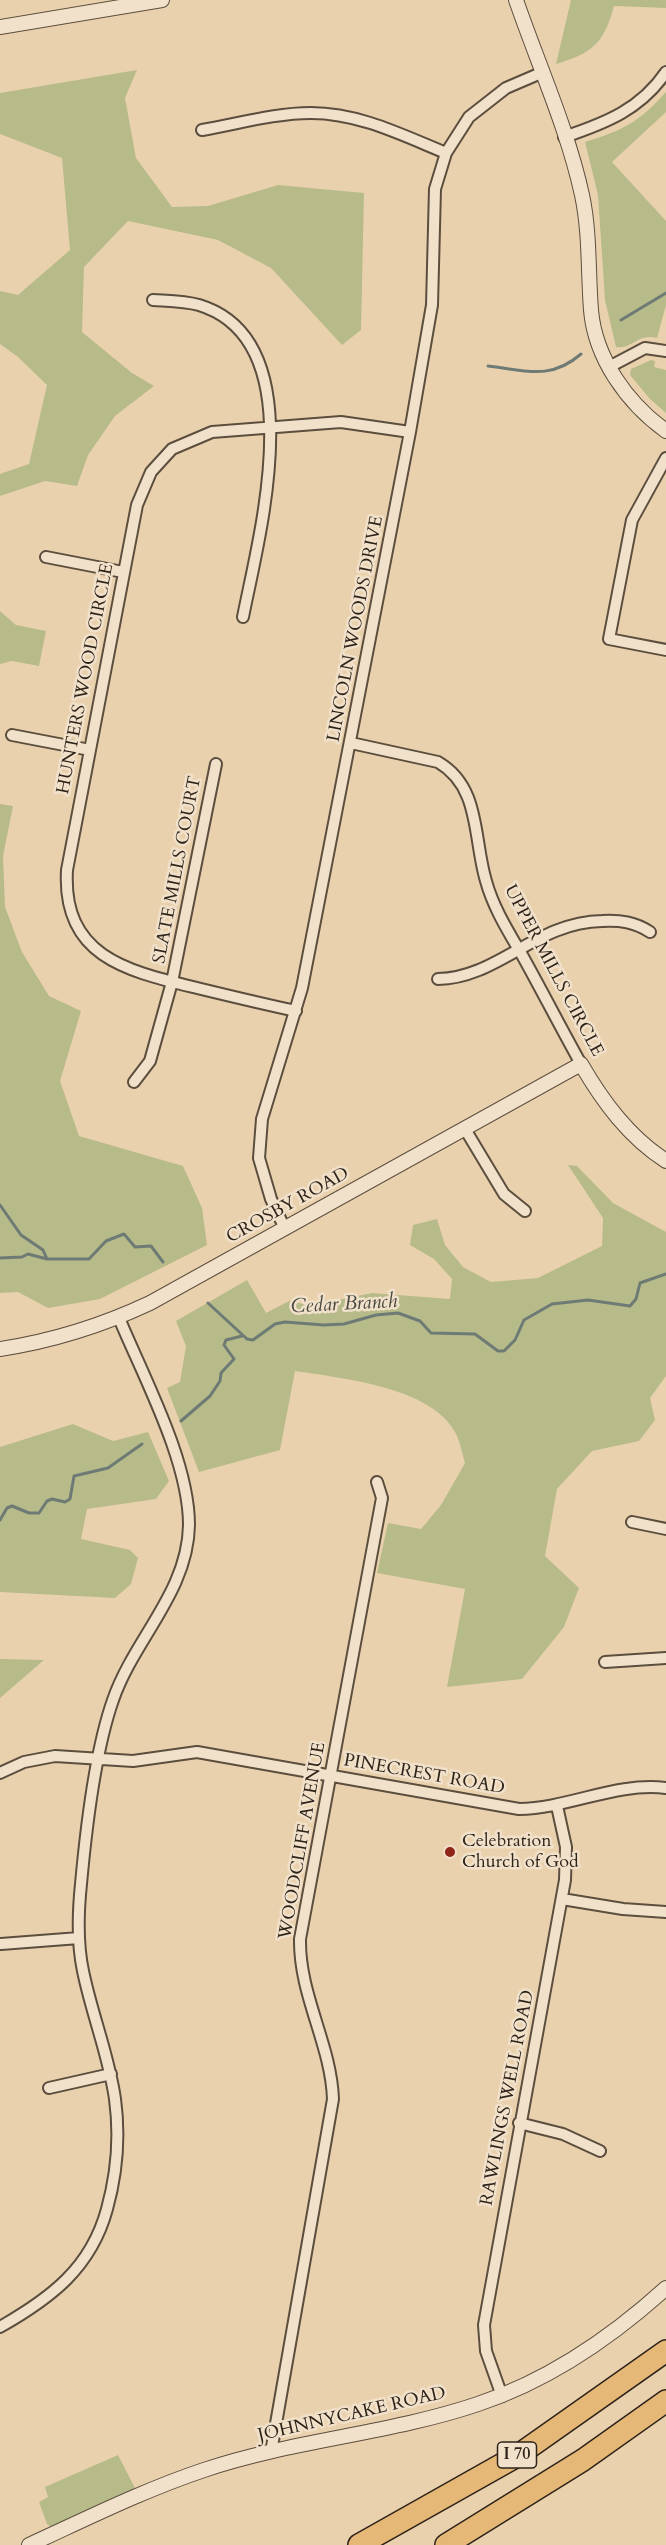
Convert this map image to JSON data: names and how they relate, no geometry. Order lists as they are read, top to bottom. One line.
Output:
{"streets":{"highway":["I 70"],"street":["LINCOLN WOODS DRIVE","HUNTERS WOOD CIRCLE","SLATE MILLS COURT","UPPER MILLS CIRCLE","CROSBY ROAD","PINECREST ROAD","WOODCLIFF AVENUE","RAWLINGS WELL ROAD","JOHNNYCAKE ROAD"]},"crossings":[["LINCOLN WOODS DRIVE","HUNTERS WOOD CIRCLE"],["LINCOLN WOODS DRIVE","UPPER MILLS CIRCLE"],["LINCOLN WOODS DRIVE","CROSBY ROAD"],["HUNTERS WOOD CIRCLE","SLATE MILLS COURT"],["UPPER MILLS CIRCLE","CROSBY ROAD"],["PINECREST ROAD","WOODCLIFF AVENUE"],["PINECREST ROAD","RAWLINGS WELL ROAD"],["WOODCLIFF AVENUE","JOHNNYCAKE ROAD"],["RAWLINGS WELL ROAD","JOHNNYCAKE ROAD"]],"water":["Cedar Branch"],"places":["Celebration Church of God"]}
